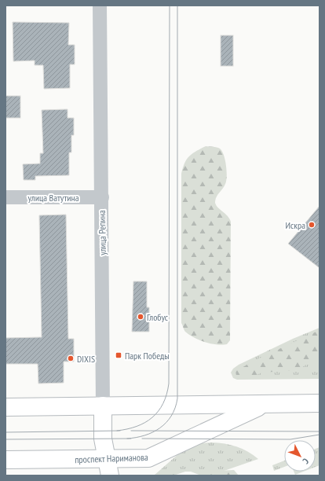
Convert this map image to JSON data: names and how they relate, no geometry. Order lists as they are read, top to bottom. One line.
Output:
{"streets":{"main road":["улица Репина","проспект Нариманова"],"street":["улица Ватутина"]},"crossings":[["улица Ватутина","улица Репина"],["улица Репина","проспект Нариманова"]],"places":{"other":["Искра","Глобус","DIXIS"],"transit":["Парк Победы"]},"north":"bottom right"}
